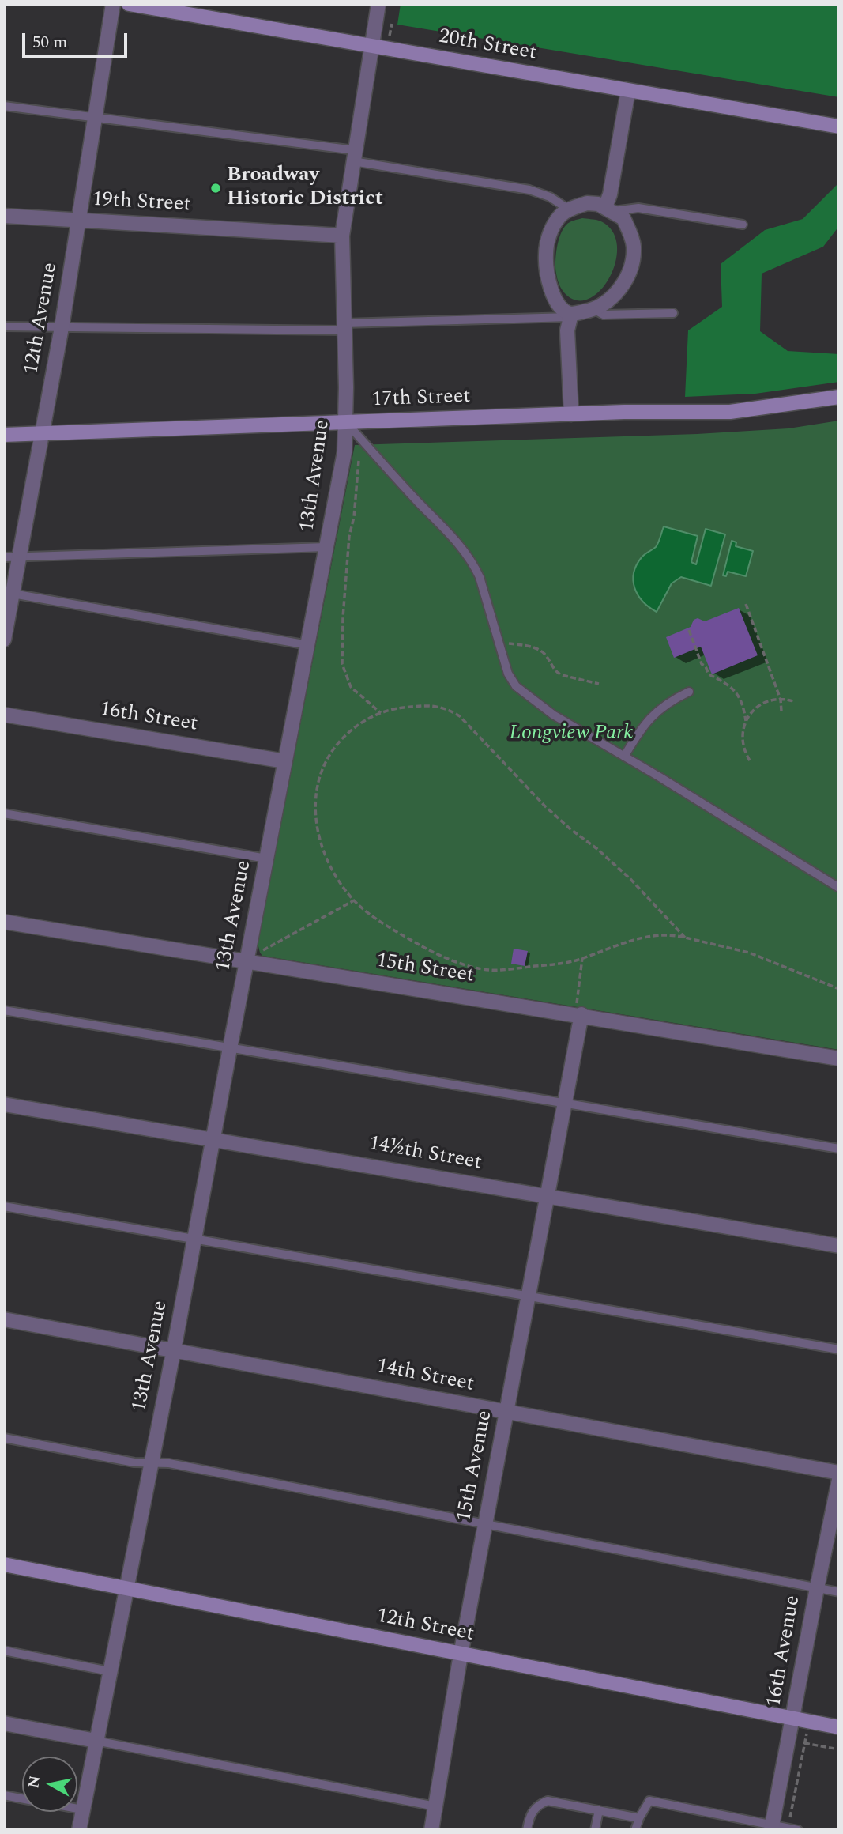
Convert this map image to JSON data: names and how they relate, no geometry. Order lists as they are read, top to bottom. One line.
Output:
{"streets":{"street":["20th Street","19th Street","12th Avenue","17th Street","13th Avenue","16th Street","15th Street","14½th Street","14th Street","15th Avenue","12th Street","16th Avenue"]},"crossings":[["20th Street","13th Avenue"],["19th Street","12th Avenue"],["19th Street","13th Avenue"],["12th Avenue","17th Street"],["17th Street","13th Avenue"],["13th Avenue","16th Street"],["13th Avenue","15th Street"],["13th Avenue","14½th Street"],["13th Avenue","14th Street"],["13th Avenue","12th Street"],["15th Street","15th Avenue"],["14½th Street","15th Avenue"],["14th Street","15th Avenue"],["15th Avenue","12th Street"],["12th Street","16th Avenue"]],"parks":["Longview Park"],"places":["Broadway Historic District"],"scale_bar":"50 m","north":"left"}
